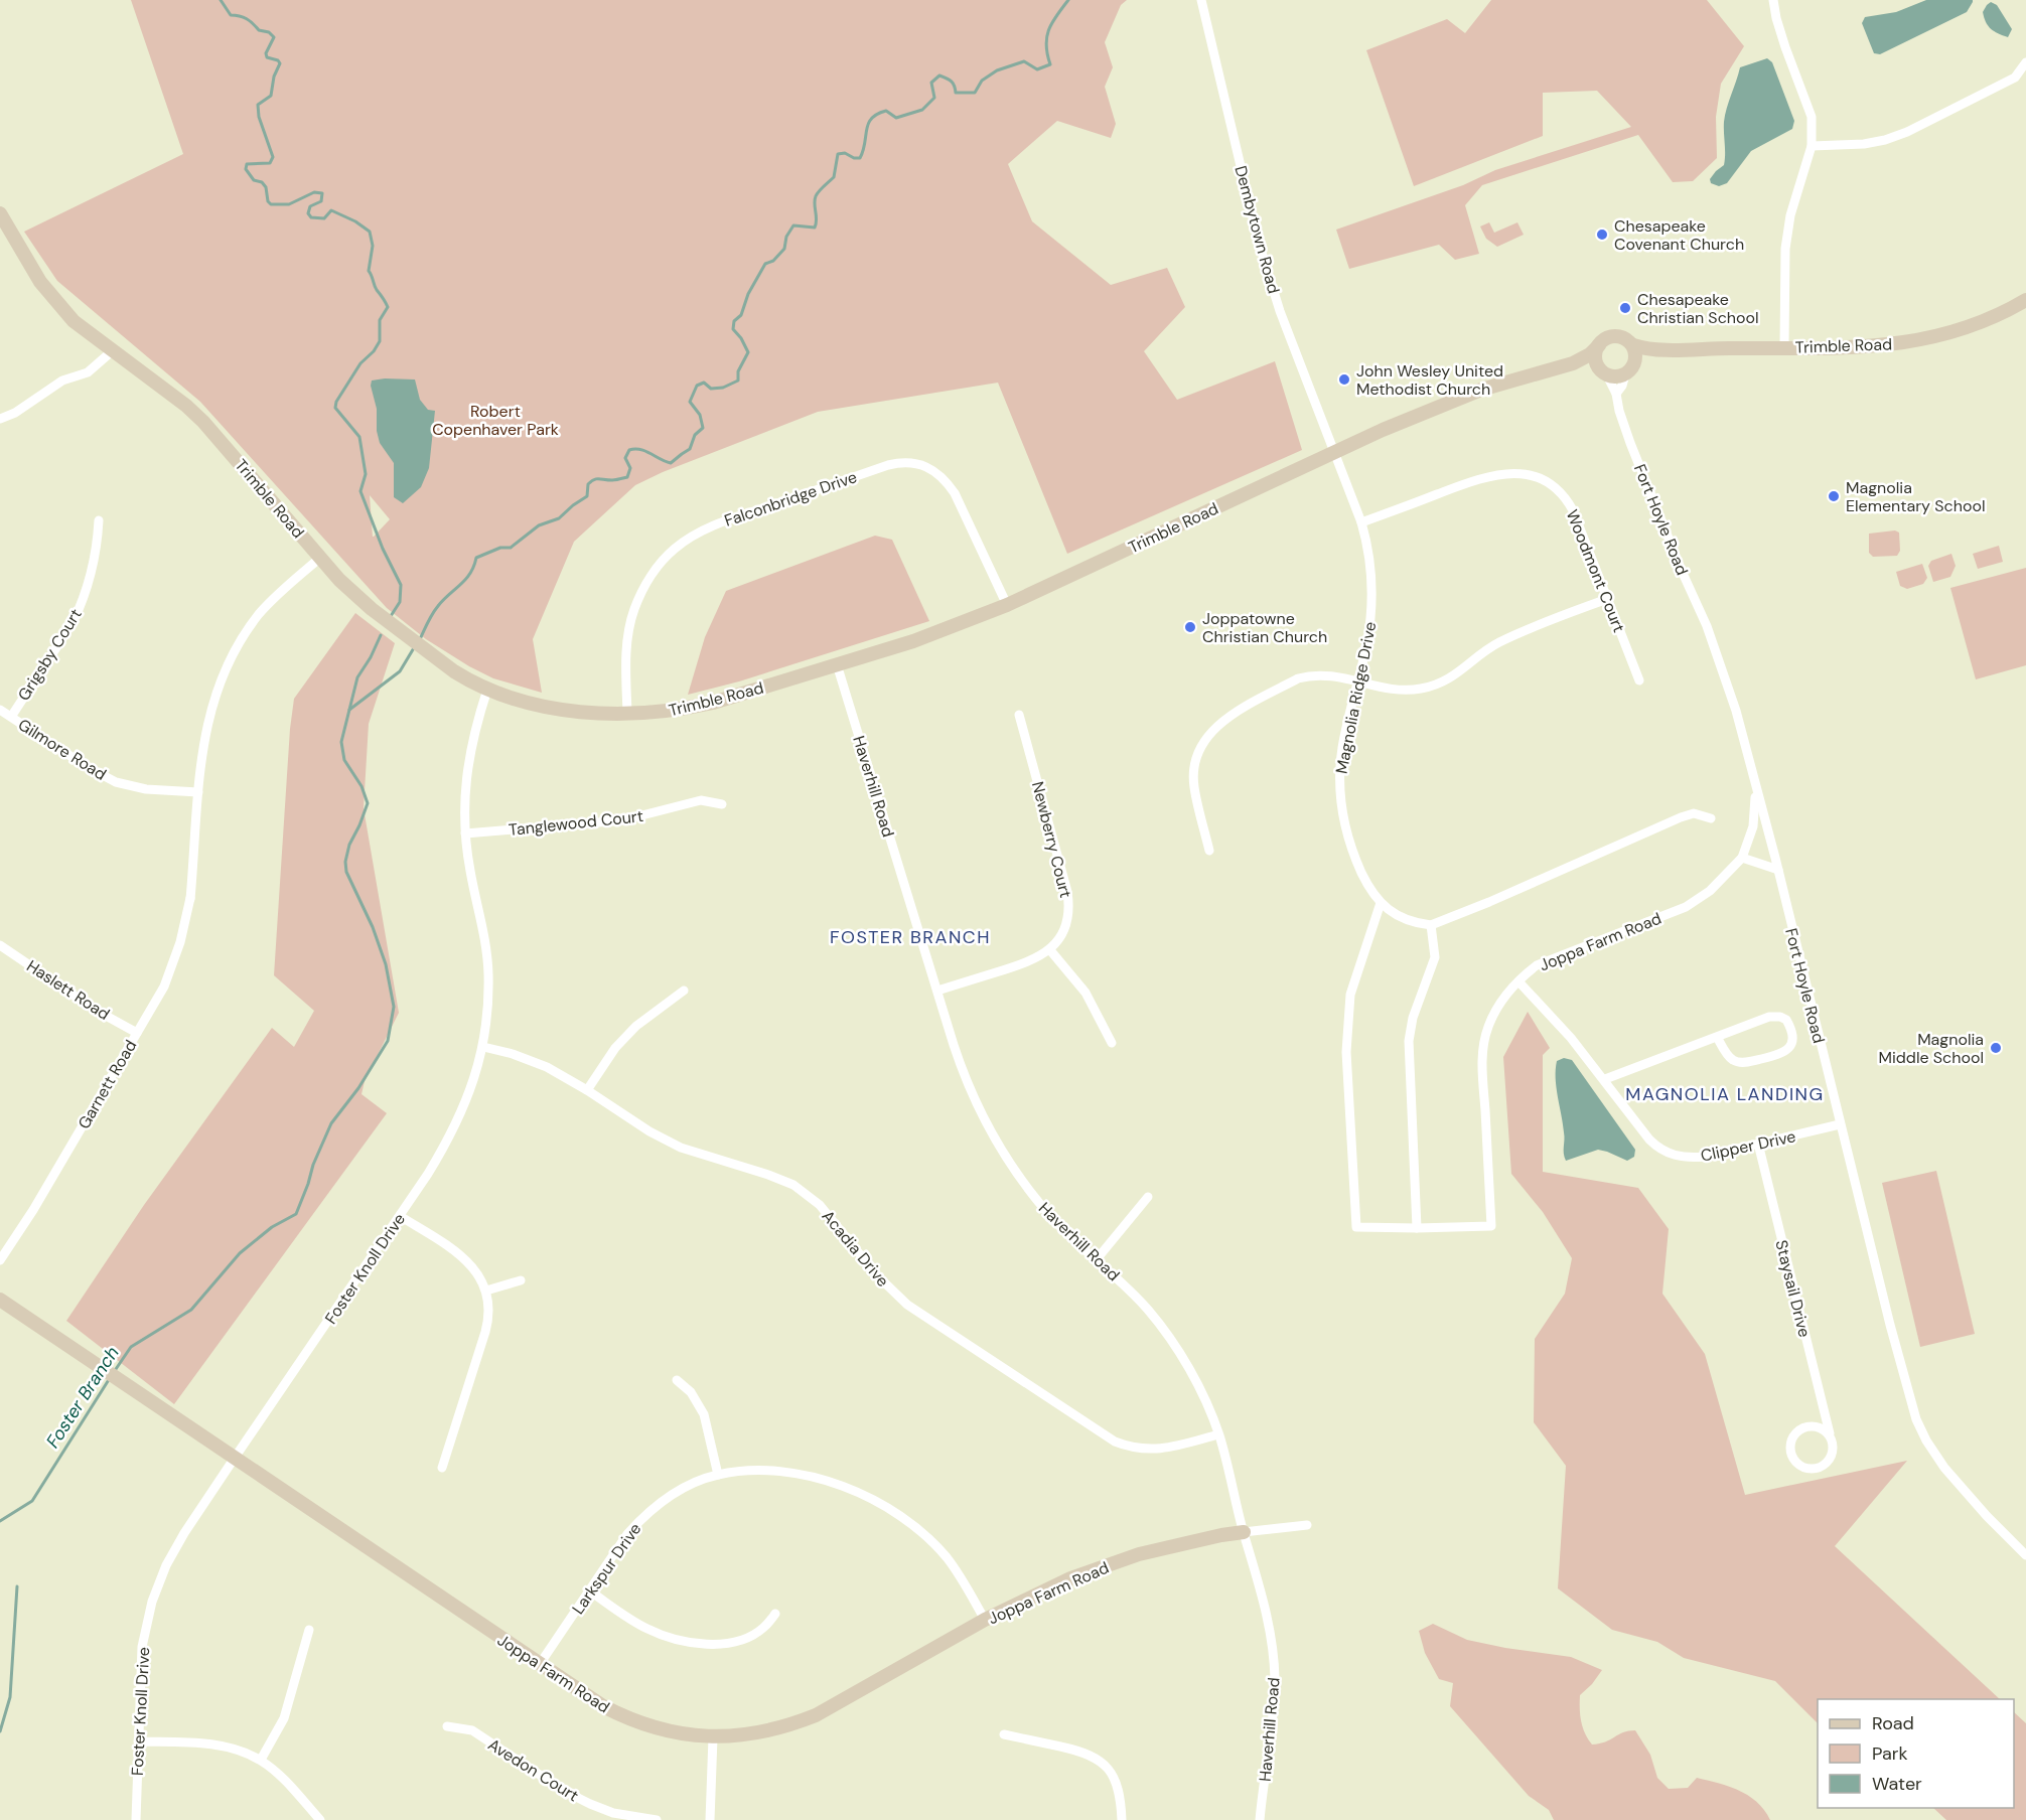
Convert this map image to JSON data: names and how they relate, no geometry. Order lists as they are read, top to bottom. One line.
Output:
{"streets":{"street":["Dembytown Road","Trimble Road","Falconbridge Drive","Fort Hoyle Road","Woodmont Court","Grigsby Court","Magnolia Ridge Drive","Gilmore Road","Haverhill Road","Tanglewood Court","Newberry Court","Joppa Farm Road","Haslett Road","Garnett Road","Clipper Drive","Acadia Drive","Foster Knoll Drive","Staysail Drive","Larkspur Drive","Avedon Court"]},"crossings":[["Dembytown Road","Trimble Road"],["Dembytown Road","Magnolia Ridge Drive"],["Trimble Road","Falconbridge Drive"],["Trimble Road","Fort Hoyle Road"],["Trimble Road","Magnolia Ridge Drive"],["Trimble Road","Haverhill Road"],["Trimble Road","Garnett Road"],["Trimble Road","Foster Knoll Drive"],["Fort Hoyle Road","Joppa Farm Road"],["Fort Hoyle Road","Clipper Drive"],["Woodmont Court","Magnolia Ridge Drive"],["Grigsby Court","Gilmore Road"],["Gilmore Road","Garnett Road"],["Haverhill Road","Joppa Farm Road"],["Haverhill Road","Acadia Drive"],["Tanglewood Court","Foster Knoll Drive"],["Joppa Farm Road","Clipper Drive"],["Joppa Farm Road","Foster Knoll Drive"],["Joppa Farm Road","Larkspur Drive"],["Haslett Road","Garnett Road"],["Clipper Drive","Staysail Drive"],["Acadia Drive","Foster Knoll Drive"]],"districts":["FOSTER BRANCH","MAGNOLIA LANDING"],"water":["Foster Branch"],"parks":["Robert Copenhaver Park"],"places":["Chesapeake Covenant Church","Chesapeake Christian School","John Wesley United Methodist Church","Magnolia Elementary School","Joppatowne Christian Church","Magnolia Middle School"],"legend":["Road","Park","Water"]}
